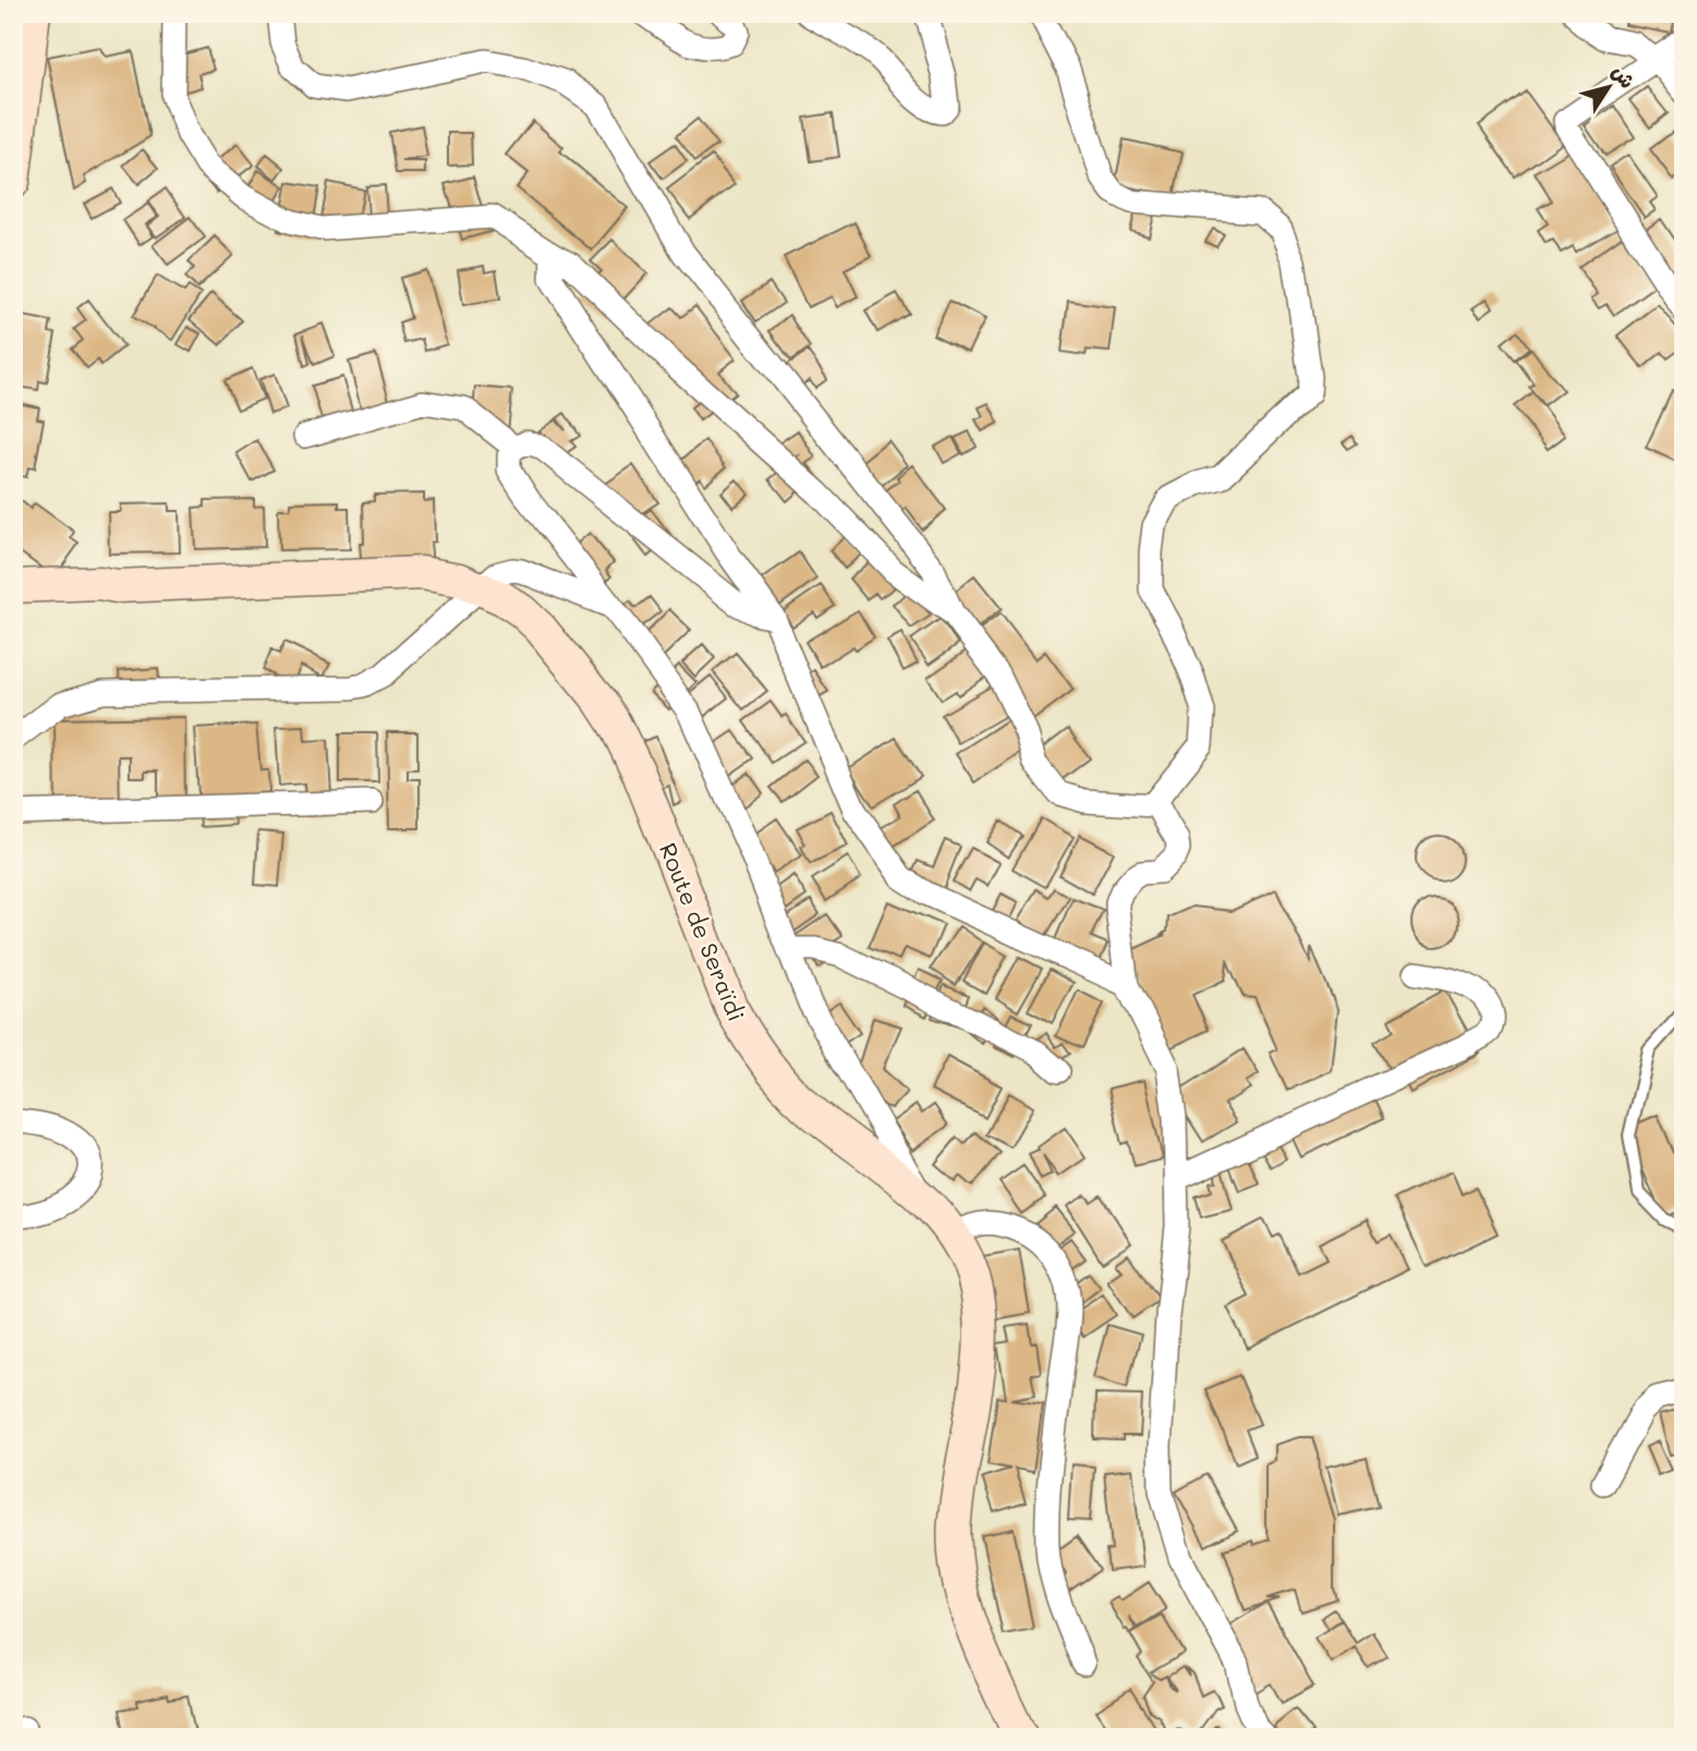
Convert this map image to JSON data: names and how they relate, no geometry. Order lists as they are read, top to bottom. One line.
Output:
{"streets":{"street":["Route de Seraïdi"]},"north":"top right"}
